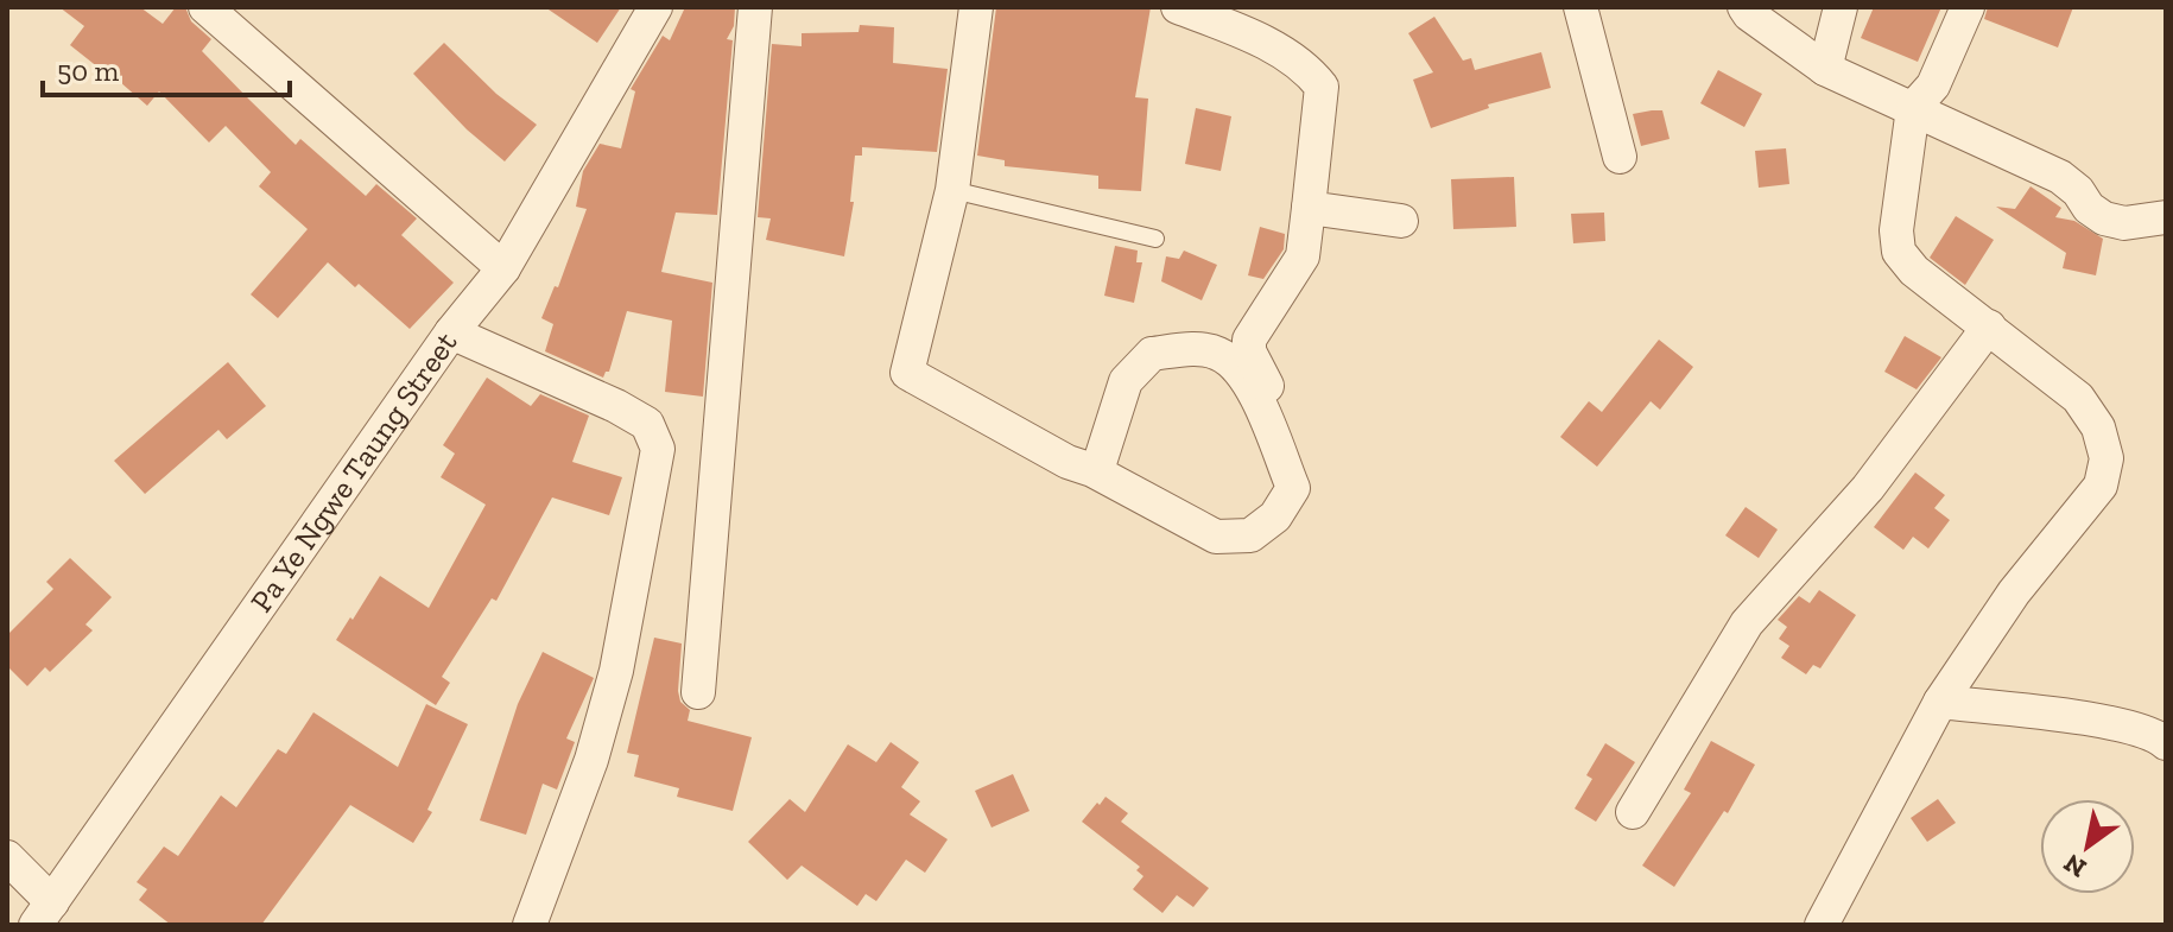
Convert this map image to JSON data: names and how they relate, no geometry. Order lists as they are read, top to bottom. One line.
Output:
{"streets":{"street":["Pa Ye Ngwe Taung Street"]},"scale_bar":"50 m","north":"bottom left"}
